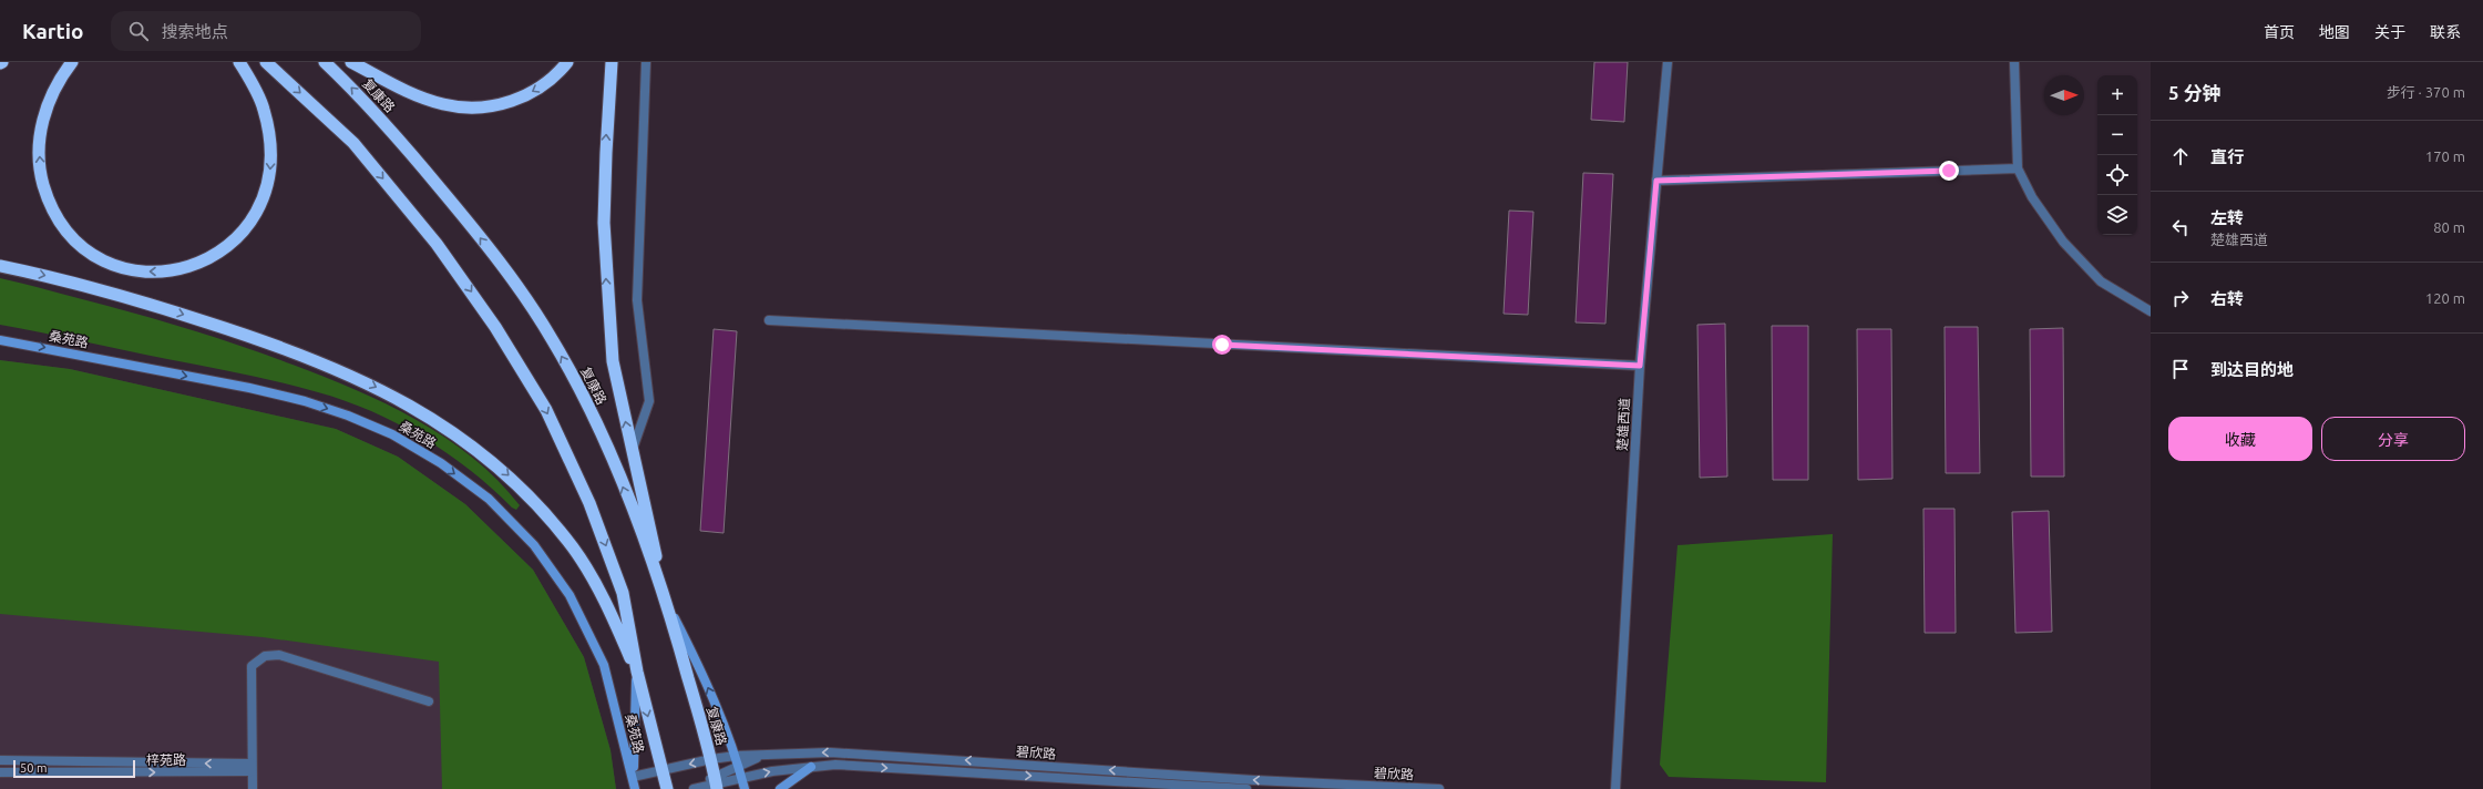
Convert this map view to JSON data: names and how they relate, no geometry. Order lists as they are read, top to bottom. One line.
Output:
{"streets":{"highway":["复康路"],"main road":["桑苑路"],"street":["楚雄西道","碧欣路","梓苑路"]},"crossings":[["复康路","碧欣路"]],"one_way":["桑苑路"],"scale_bar":"50 m","north":"right","page":{"header":"Kartio","search":"搜索地点","nav":["首页","地图","关于","联系"],"heading":["5 分钟","步行 · 370 m"],"map_buttons":["+","−"],"list":[["直行","170 m"],["左转","楚雄西道","80 m"],["右转","120 m"],"到达目的地"],"buttons":["收藏","分享"],"scale":"50 m"}}
